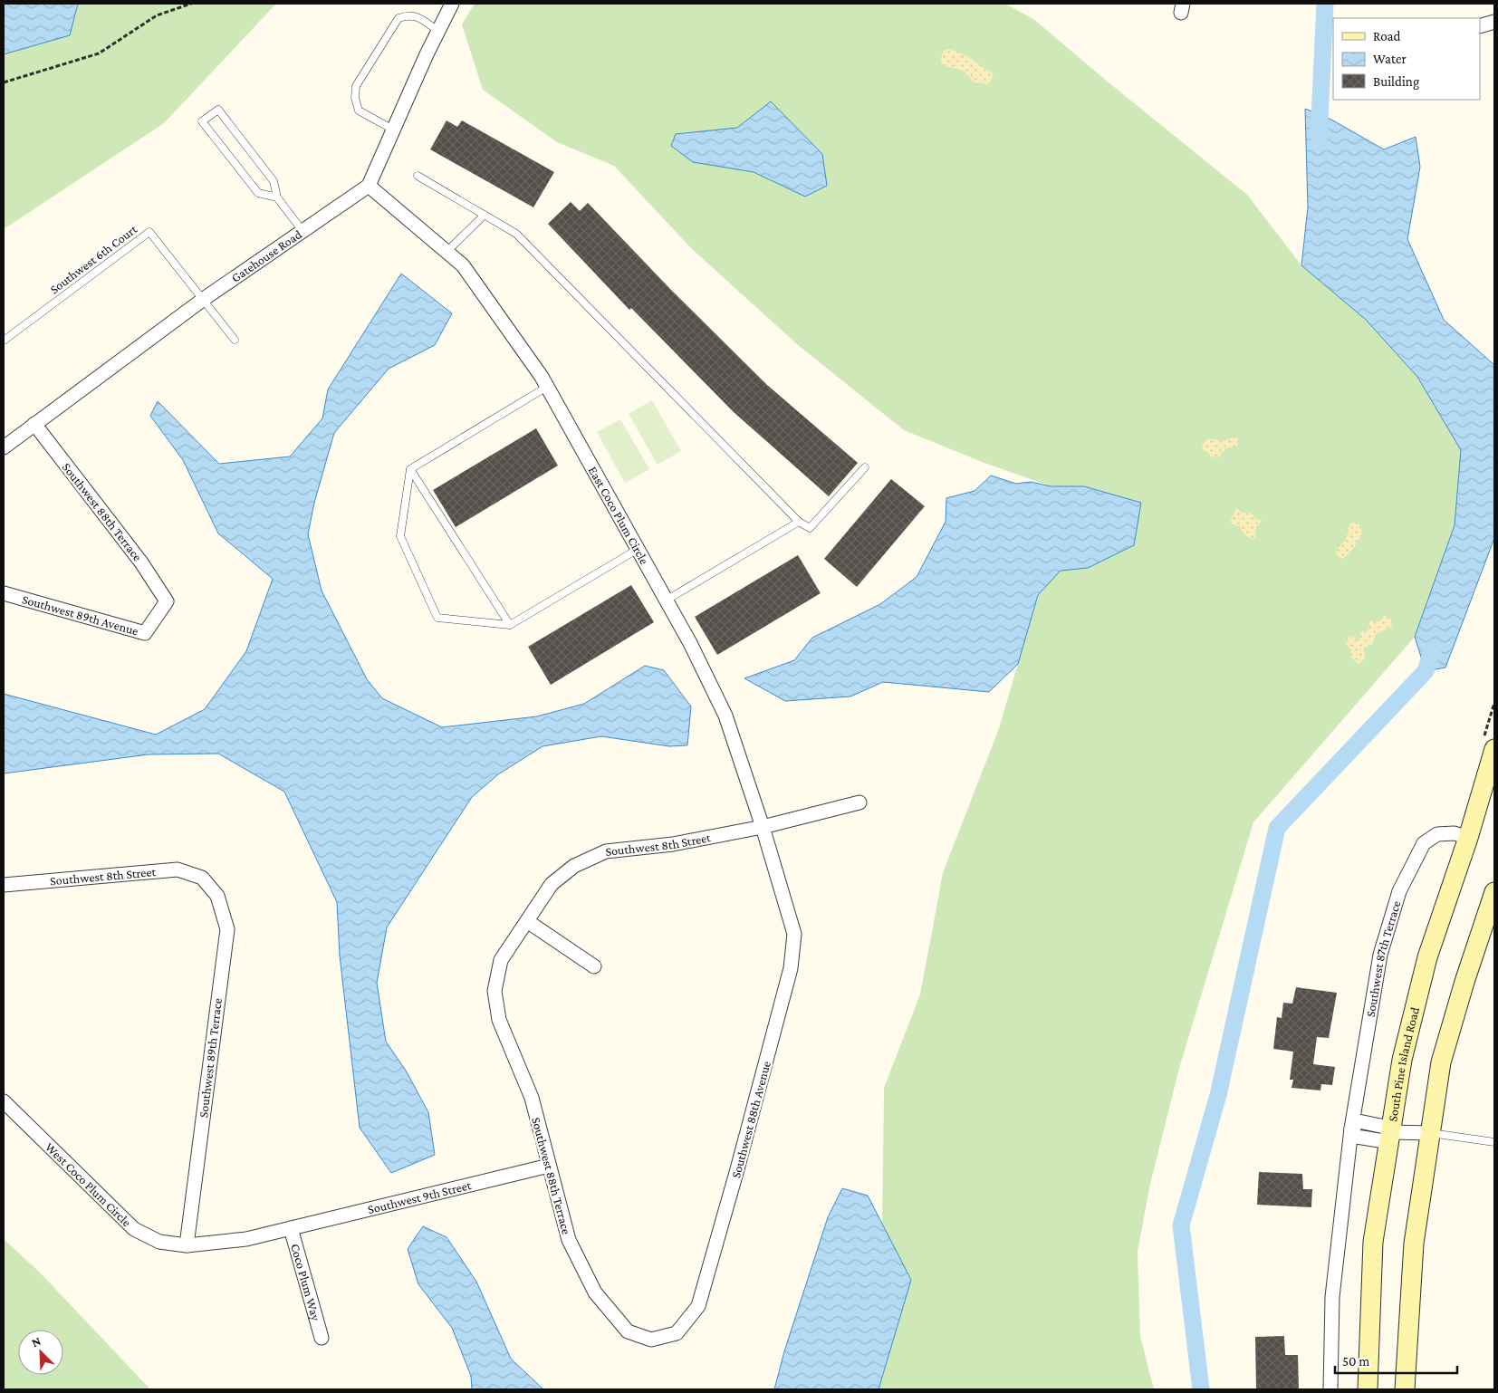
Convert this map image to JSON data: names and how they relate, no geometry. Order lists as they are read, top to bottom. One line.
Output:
{"streets":{"main road":["South Pine Island Road"],"street":["Gatehouse Road","Southwest 88th Terrace","East Coco Plum Circle","Southwest 89th Avenue","Southwest 8th Street","Southwest 87th Terrace","Southwest 89th Terrace","Southwest 88th Avenue","West Coco Plum Circle","Southwest 9th Street","Coco Plum Way"],"lane":["Southwest 6th Court"]},"crossings":[["Gatehouse Road","Southwest 6th Court"],["Gatehouse Road","Southwest 88th Terrace"],["Gatehouse Road","East Coco Plum Circle"],["Southwest 88th Terrace","Southwest 89th Avenue"],["Southwest 88th Terrace","Southwest 8th Street"],["Southwest 88th Terrace","Southwest 88th Avenue"],["Southwest 88th Terrace","Southwest 9th Street"],["East Coco Plum Circle","Southwest 8th Street"],["East Coco Plum Circle","Southwest 88th Avenue"],["Southwest 8th Street","Southwest 89th Terrace"],["Southwest 87th Terrace","South Pine Island Road"],["Southwest 89th Terrace","West Coco Plum Circle"],["West Coco Plum Circle","Southwest 9th Street"],["West Coco Plum Circle","Coco Plum Way"],["Southwest 9th Street","Coco Plum Way"]],"legend":["Road","Water","Building"],"scale_bar":"50 m","north":"top left"}
